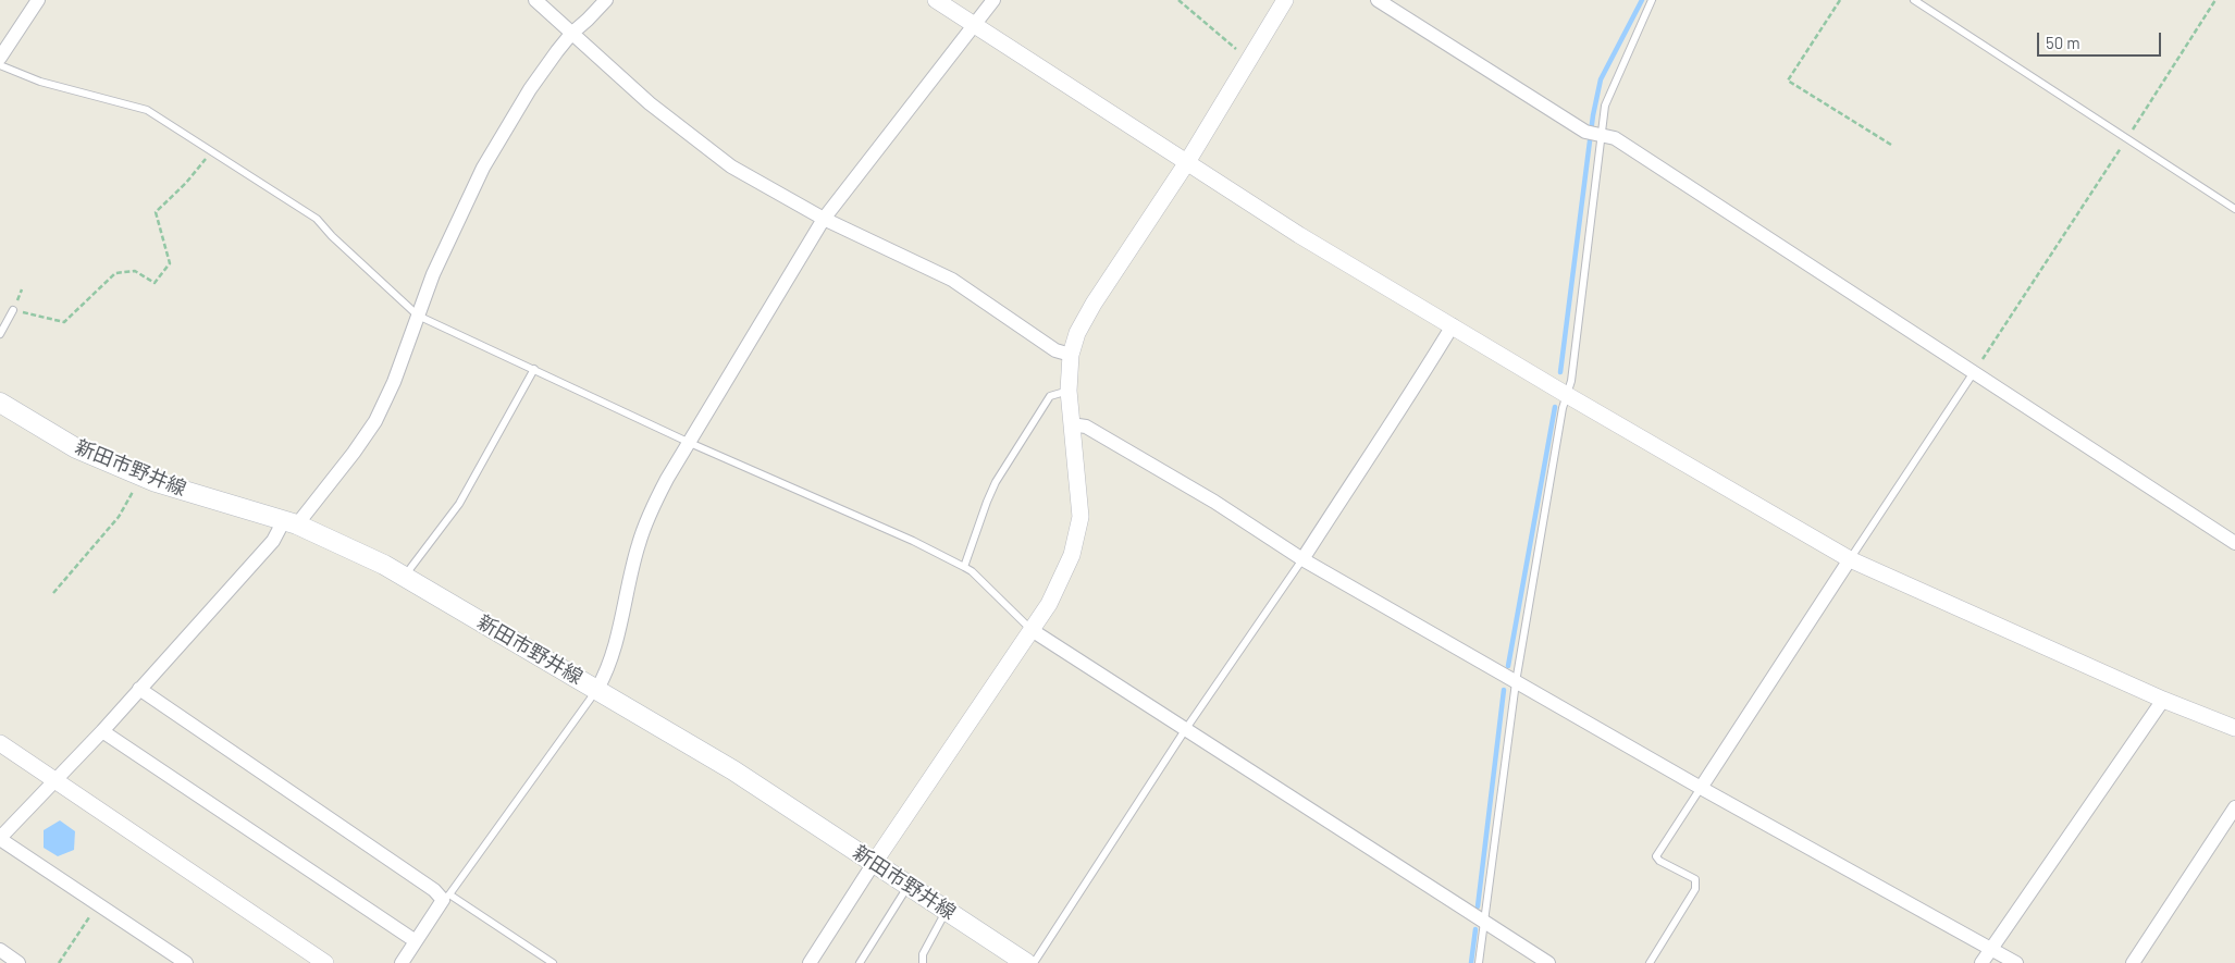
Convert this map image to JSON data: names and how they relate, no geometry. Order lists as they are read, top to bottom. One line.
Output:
{"streets":{"main road":["新田市野井線"]},"scale_bar":"50 m"}
